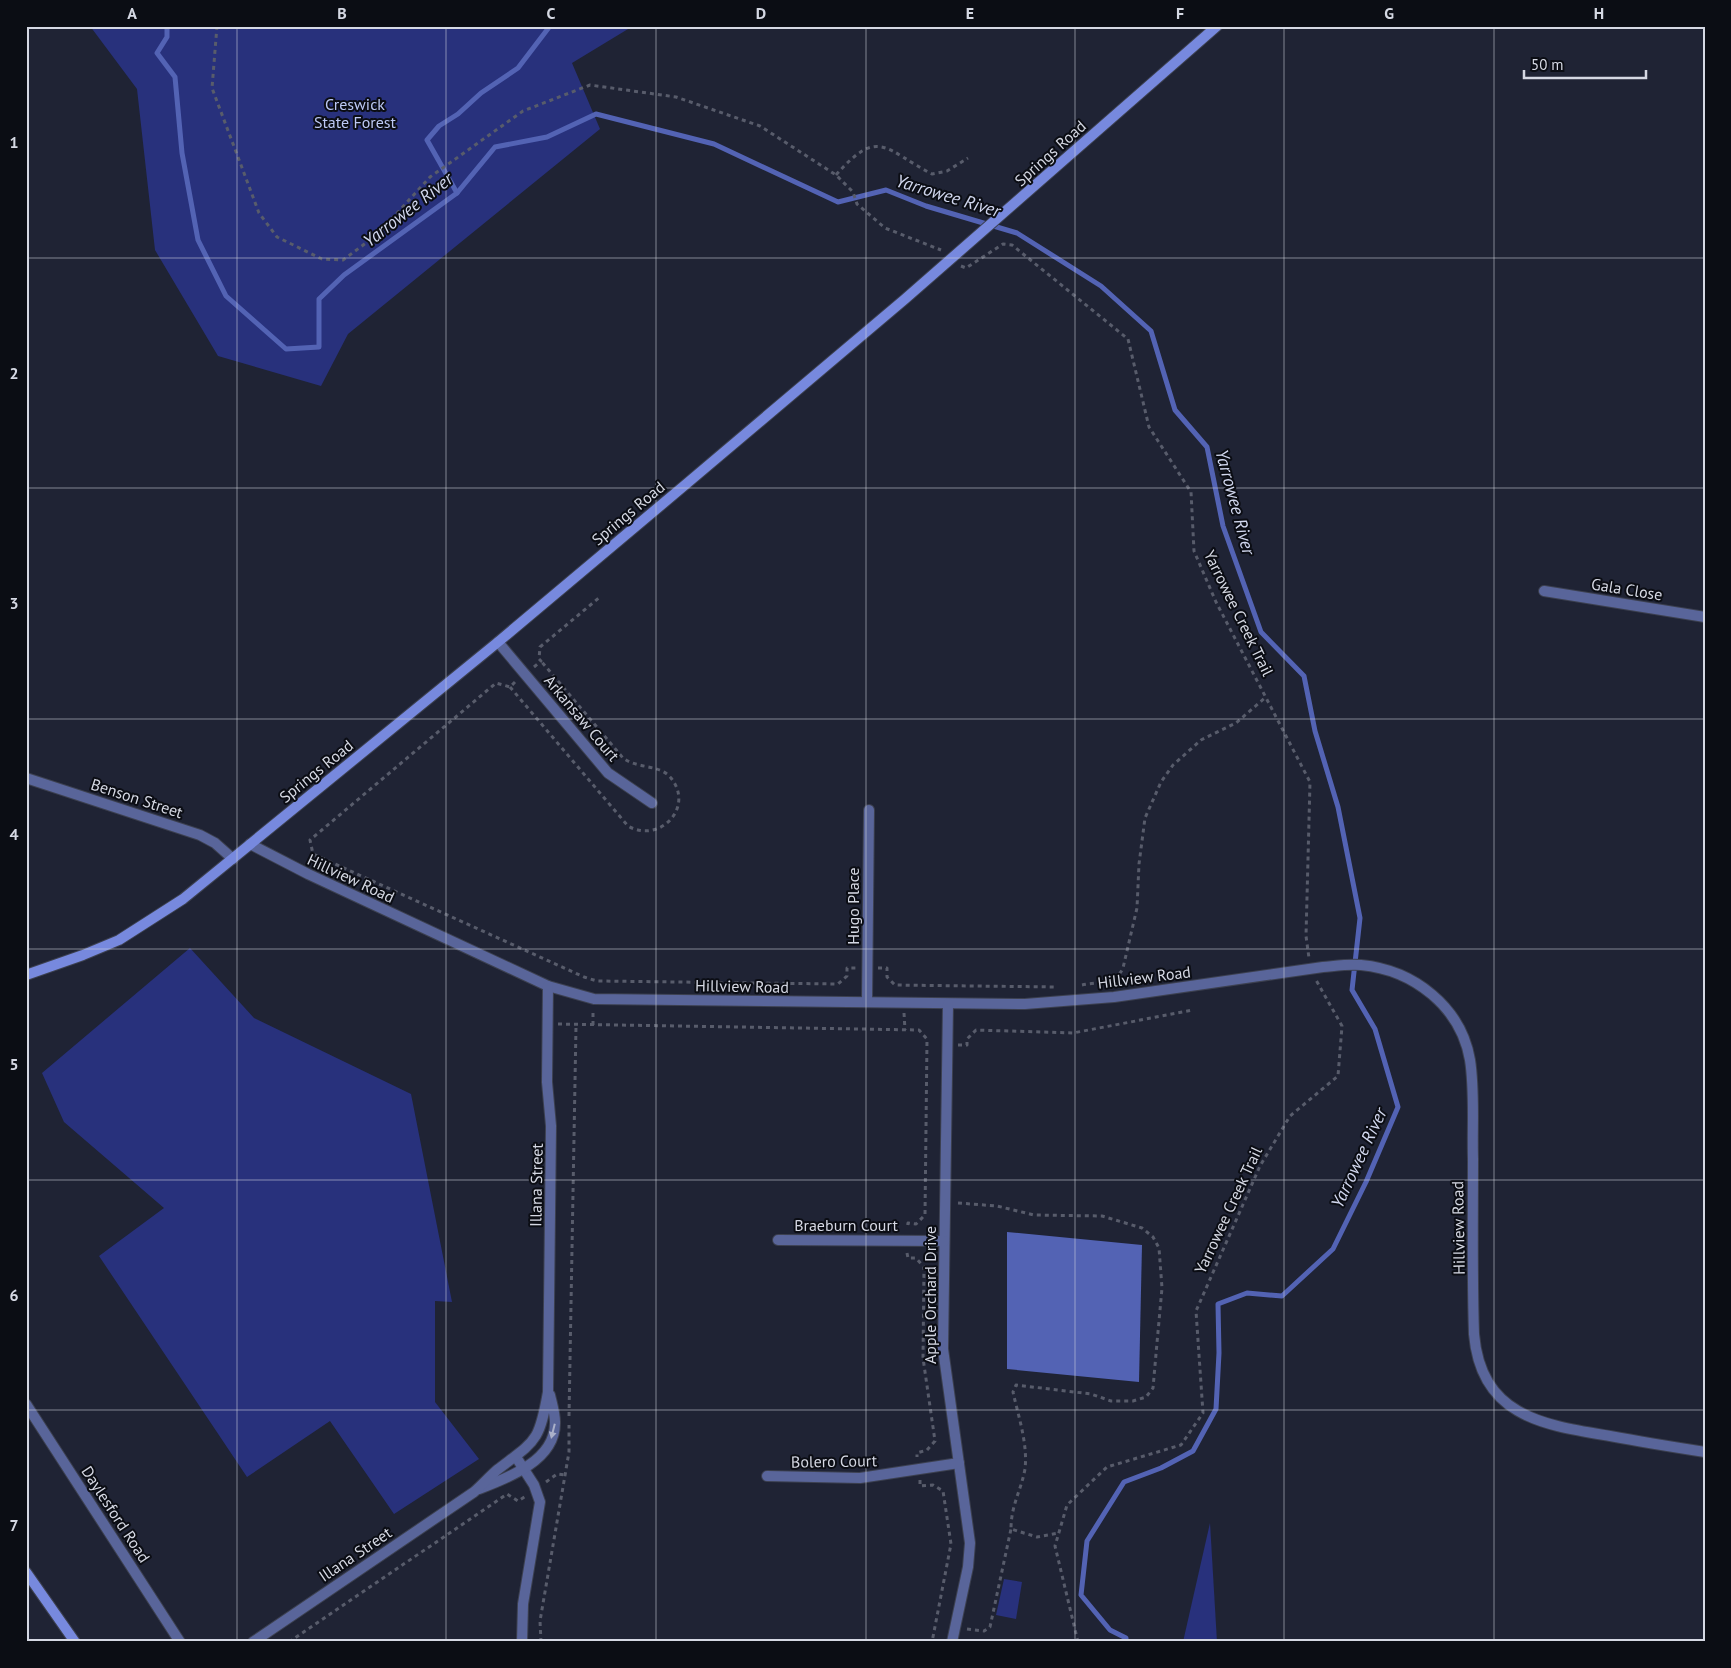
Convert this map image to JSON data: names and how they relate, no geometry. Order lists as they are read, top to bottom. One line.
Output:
{"streets":{"street":["Springs Road","Gala Close","Arkansaw Court","Benson Street","Hillview Road","Hugo Place","Illana Street","Braeburn Court","Apple Orchard Drive","Bolero Court","Daylesford Road"],"path":["Yarrowee Creek Trail"]},"crossings":[["Springs Road","Yarrowee Creek Trail"],["Springs Road","Arkansaw Court"],["Springs Road","Benson Street"],["Springs Road","Hillview Road"],["Yarrowee Creek Trail","Hillview Road"],["Hillview Road","Hugo Place"],["Hillview Road","Illana Street"],["Hillview Road","Apple Orchard Drive"],["Braeburn Court","Apple Orchard Drive"],["Apple Orchard Drive","Bolero Court"]],"water":["Yarrowee River"],"parks":["Creswick State Forest"],"scale_bar":"50 m","grid":{"columns":["A","B","C","D","E","F","G","H"],"rows":["1","2","3","4","5","6","7"]}}
